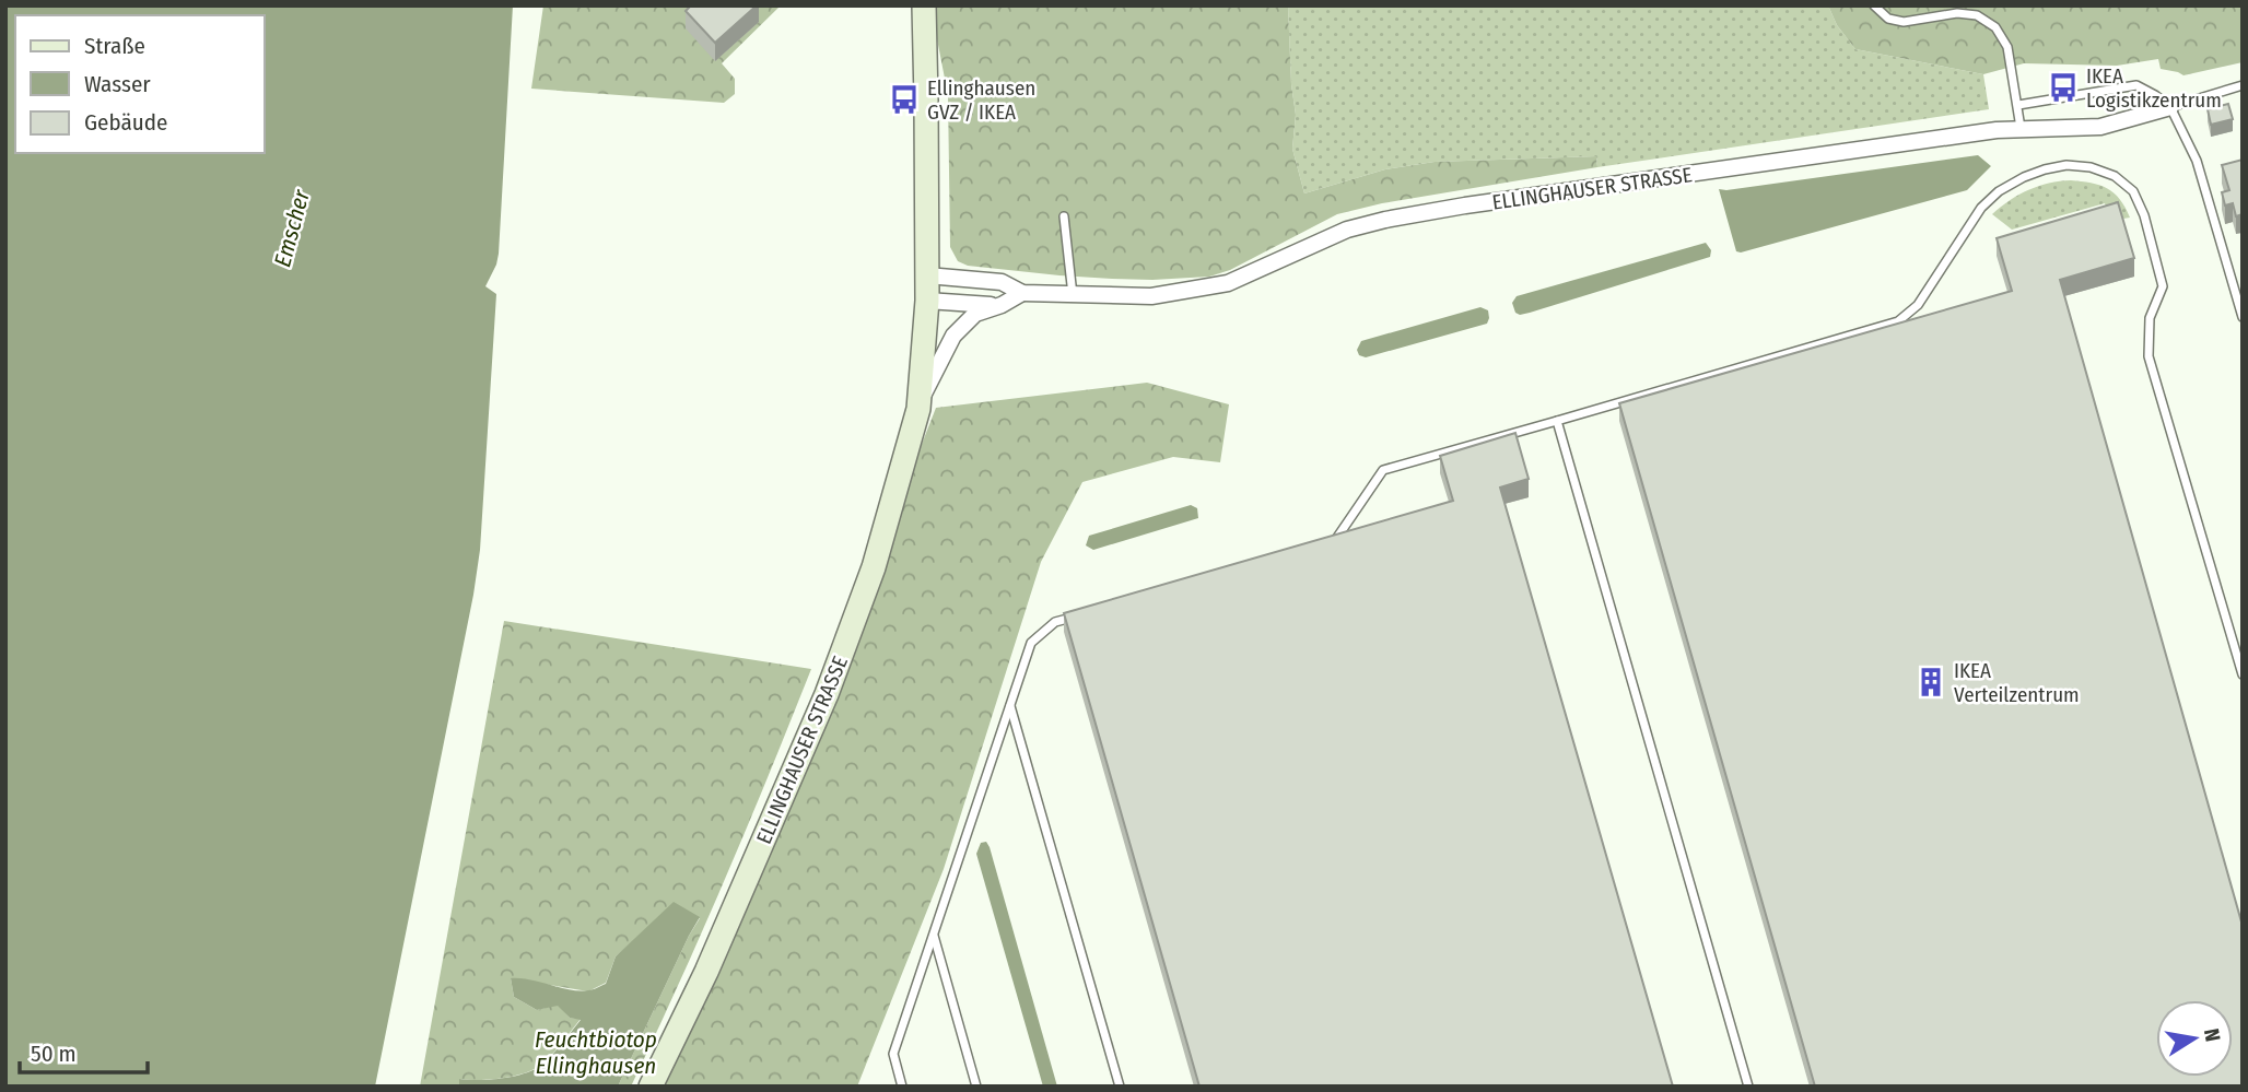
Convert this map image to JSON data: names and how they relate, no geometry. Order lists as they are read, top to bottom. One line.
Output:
{"streets":{"main road":["ELLINGHAUSER STRASSE"]},"water":["Emscher","Feuchtbiotop Ellinghausen"],"places":{"bus stop":["IKEA Logistikzentrum","Ellinghausen GVZ / IKEA"],"building":["IKEA Verteilzentrum"]},"legend":["Straße","Wasser","Gebäude"],"scale_bar":"50 m","north":"right"}
